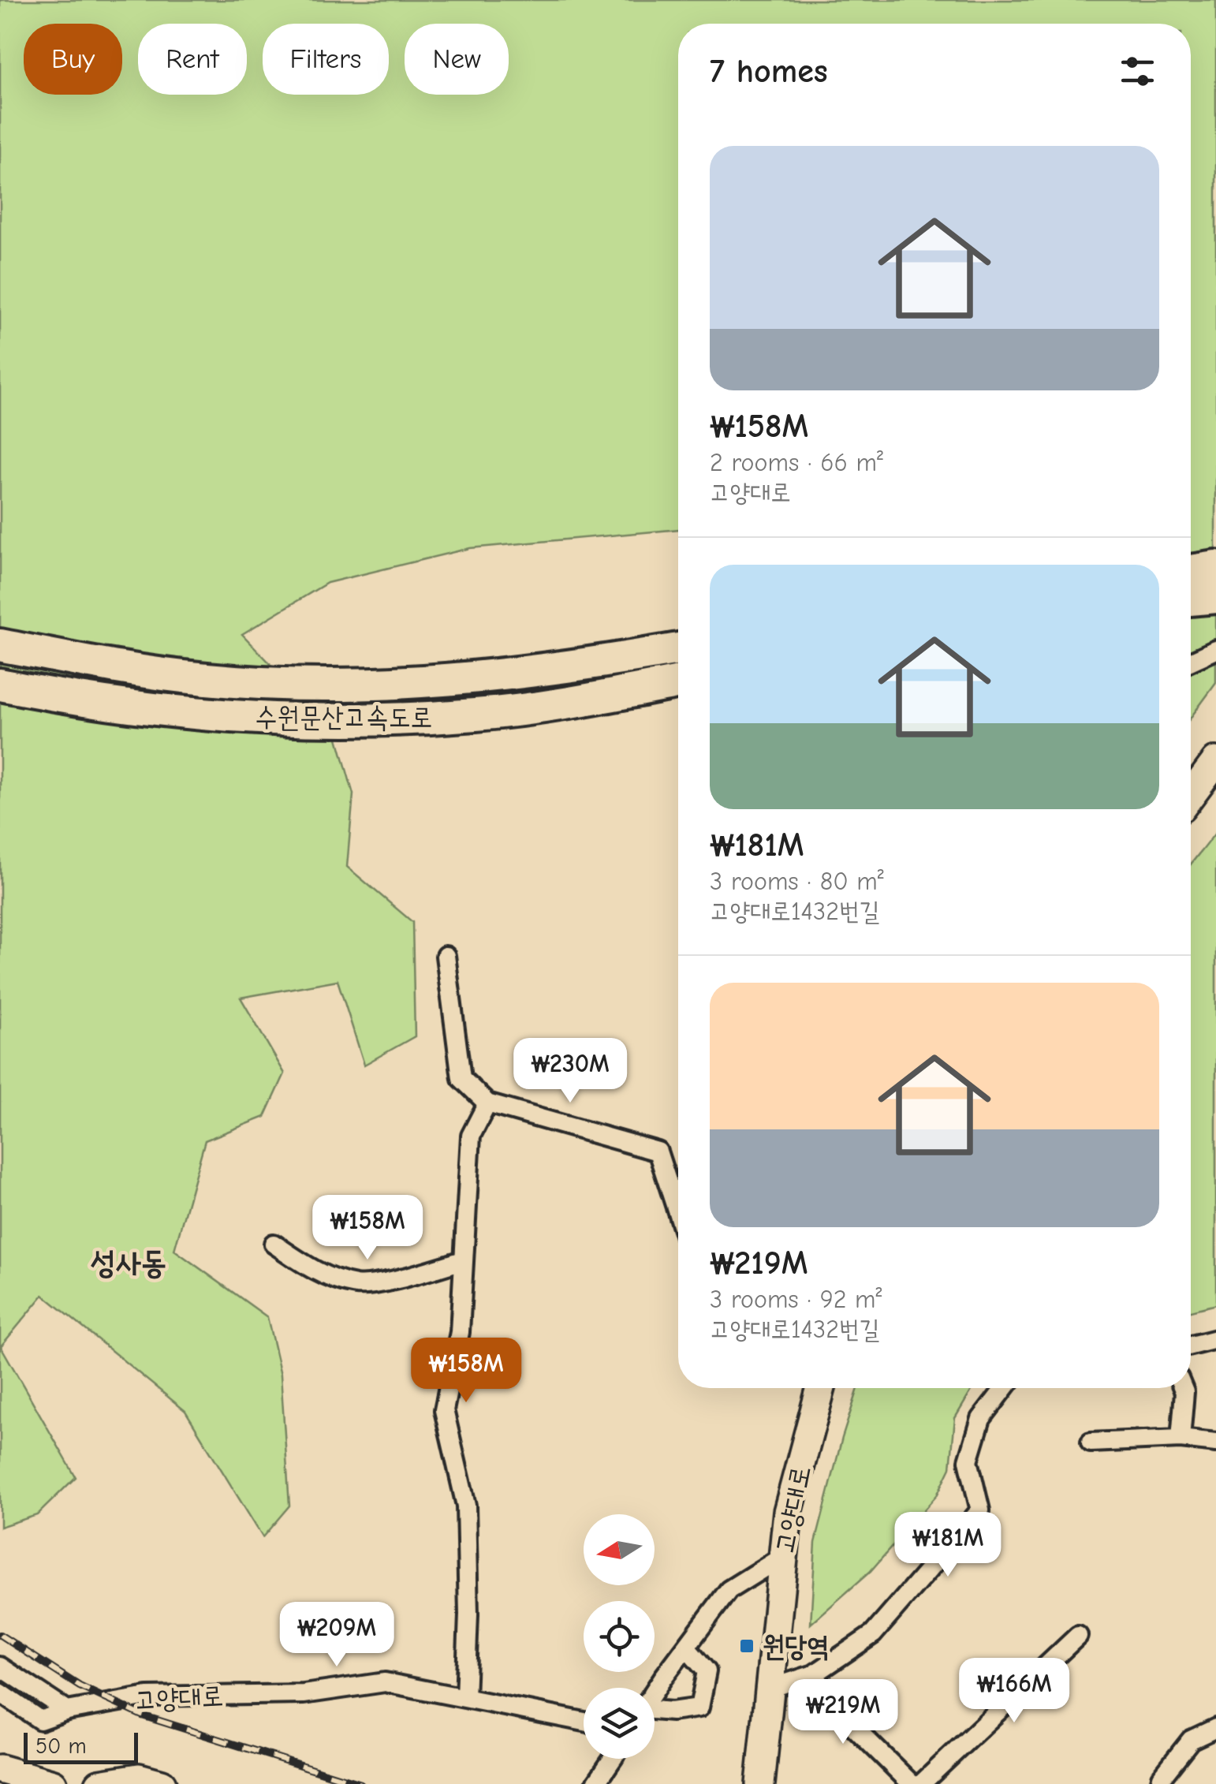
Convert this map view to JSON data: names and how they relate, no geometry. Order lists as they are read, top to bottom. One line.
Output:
{"streets":{"highway":["수원문산고속도로"],"main road":["고양대로"]},"districts":["성사동"],"places":{"transit":["원당역"]},"scale_bar":"50 m","north":"left","page":{"chip":["Buy","Rent","Filters","New"],"heading":"7 homes","list":[{"name":"₩158M","note":"2 rooms · 66 m² · 고양대로"},{"name":"₩181M","note":"3 rooms · 80 m² · 고양대로1432번길"},{"name":"₩219M","note":"3 rooms · 92 m² · 고양대로1432번길"}],"price":["₩230M","₩158M","₩158M","₩181M","₩209M","₩166M","₩219M"],"scale":"50 m"}}
